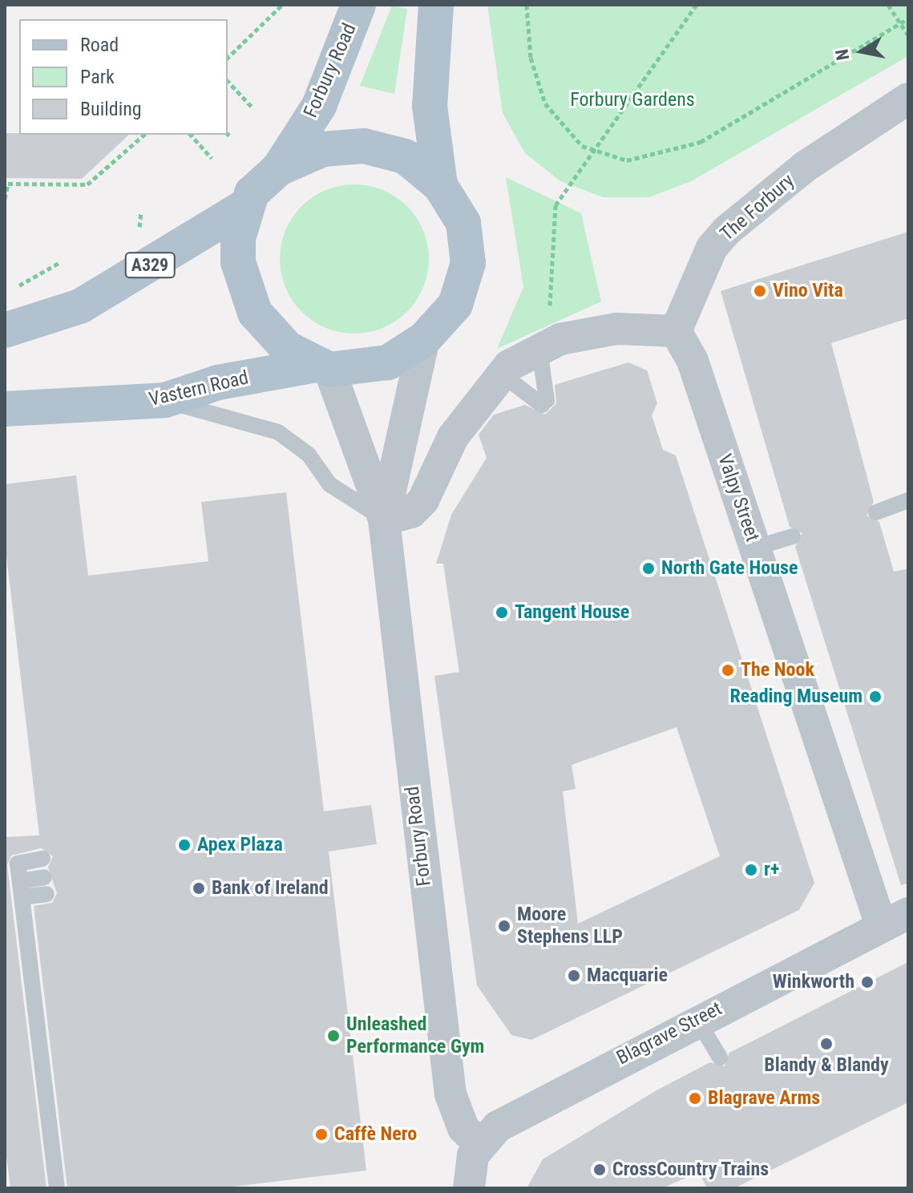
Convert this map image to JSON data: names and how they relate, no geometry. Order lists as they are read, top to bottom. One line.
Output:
{"streets":{"main road":["Forbury Road","A329","Vastern Road"],"street":["The Forbury","Valpy Street","Blagrave Street"]},"crossings":[["Forbury Road","A329"],["Forbury Road","Vastern Road"],["Forbury Road","Blagrave Street"],["The Forbury","Valpy Street"],["A329","Vastern Road"],["Valpy Street","Blagrave Street"]],"parks":["Forbury Gardens"],"places":["Vino Vita","North Gate House","Tangent House","The Nook","Reading Museum","Apex Plaza","r+","Bank of Ireland","Moore Stephens LLP","Macquarie","Winkworth","Unleashed Performance Gym","Blandy & Blandy","Blagrave Arms","Caffè Nero","CrossCountry Trains"],"legend":["Road","Park","Building"],"north":"left"}
